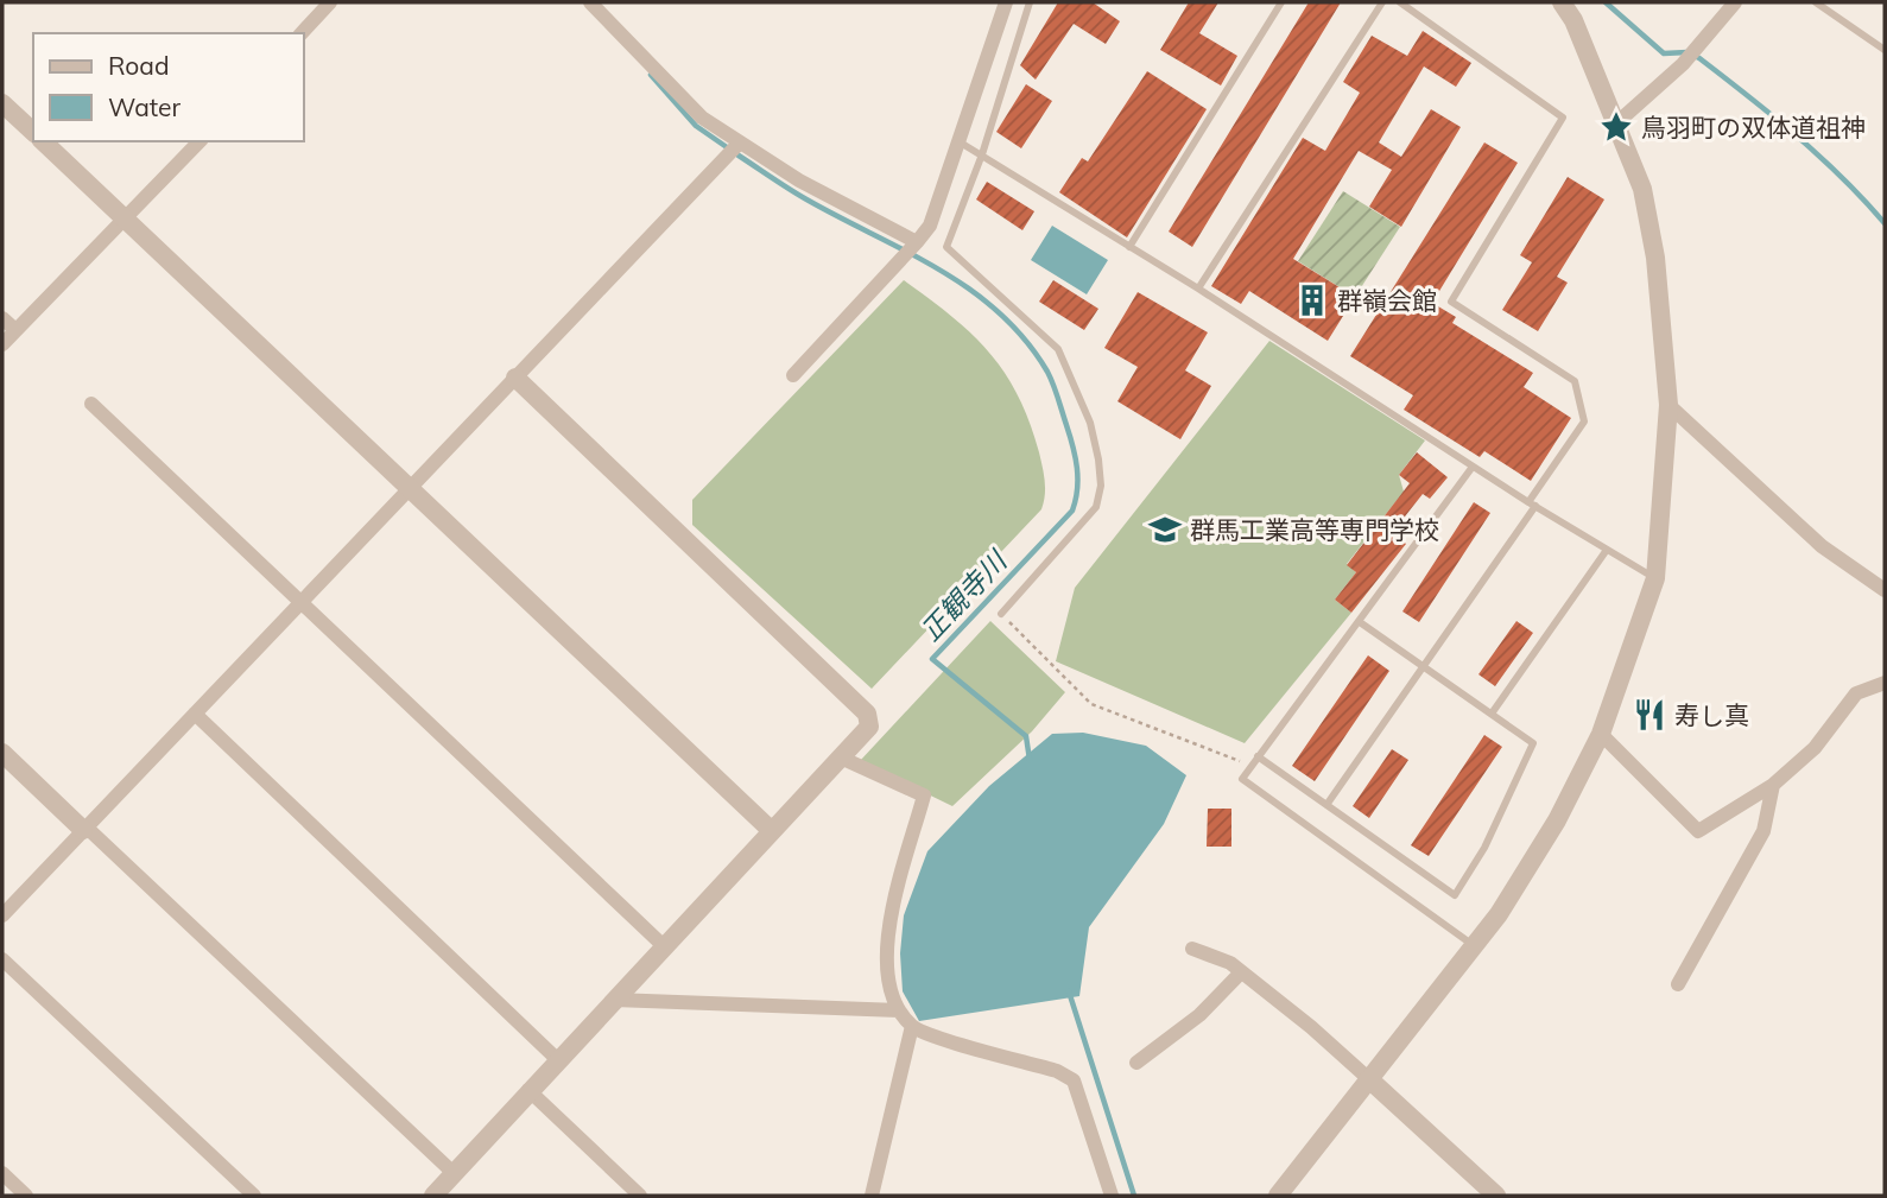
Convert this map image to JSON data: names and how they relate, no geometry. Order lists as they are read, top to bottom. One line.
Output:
{"water":["正観寺川"],"places":{"place":["鳥羽町の双体道祖神"],"building":["群嶺会館"],"school or university":["群馬工業高等専門学校"],"restaurant":["寿し真"]},"legend":["Road","Water"]}
